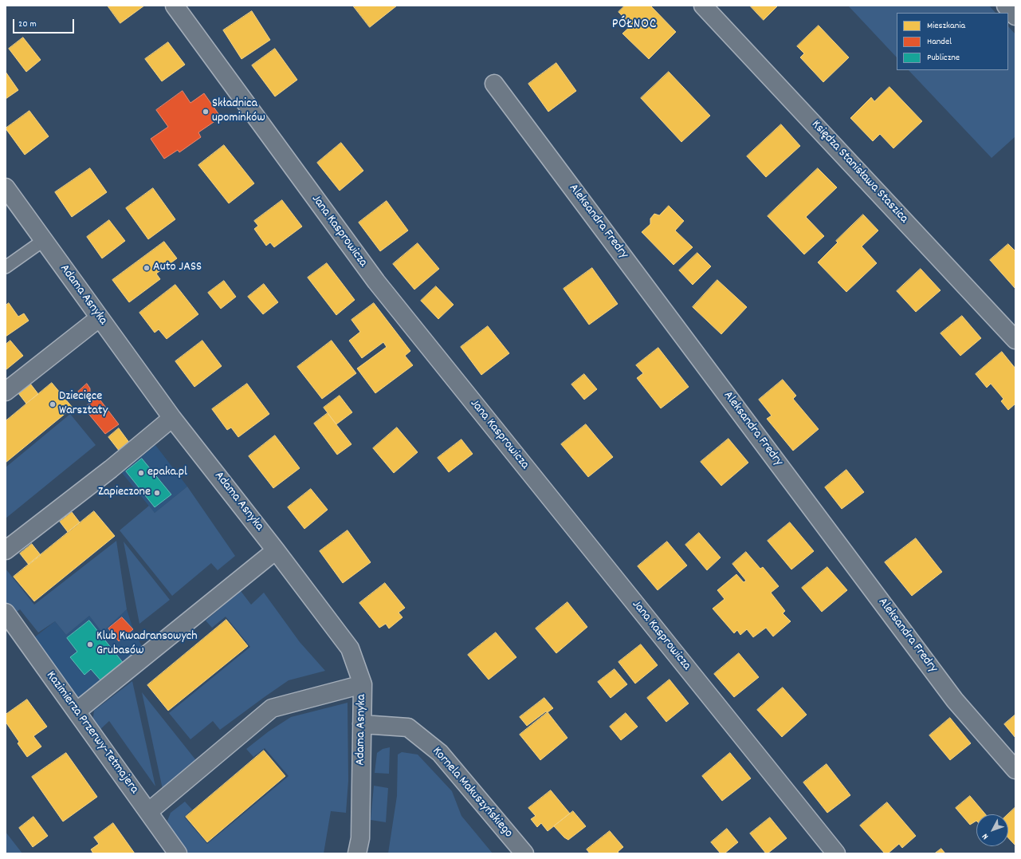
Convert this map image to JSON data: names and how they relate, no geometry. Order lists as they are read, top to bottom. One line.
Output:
{"streets":{"street":["Księdza Stanisława Staszica","Aleksandra Fredry","Jana Kasprowicza","Adama Asnyka","Kazimierza Przerwy-Tetmajera","Kornela Makuszyńskiego"]},"crossings":[["Adama Asnyka","Kornela Makuszyńskiego"]],"districts":["PÓŁNOC"],"places":["Składnica upominków","Auto JASS","Dziecięce Warsztaty","epaka.pl","Zapieczone","Klub Kwadransowych Grubasów"],"legend":["Mieszkania","Handel","Publiczne"],"scale_bar":"20 m","north":"bottom left"}
